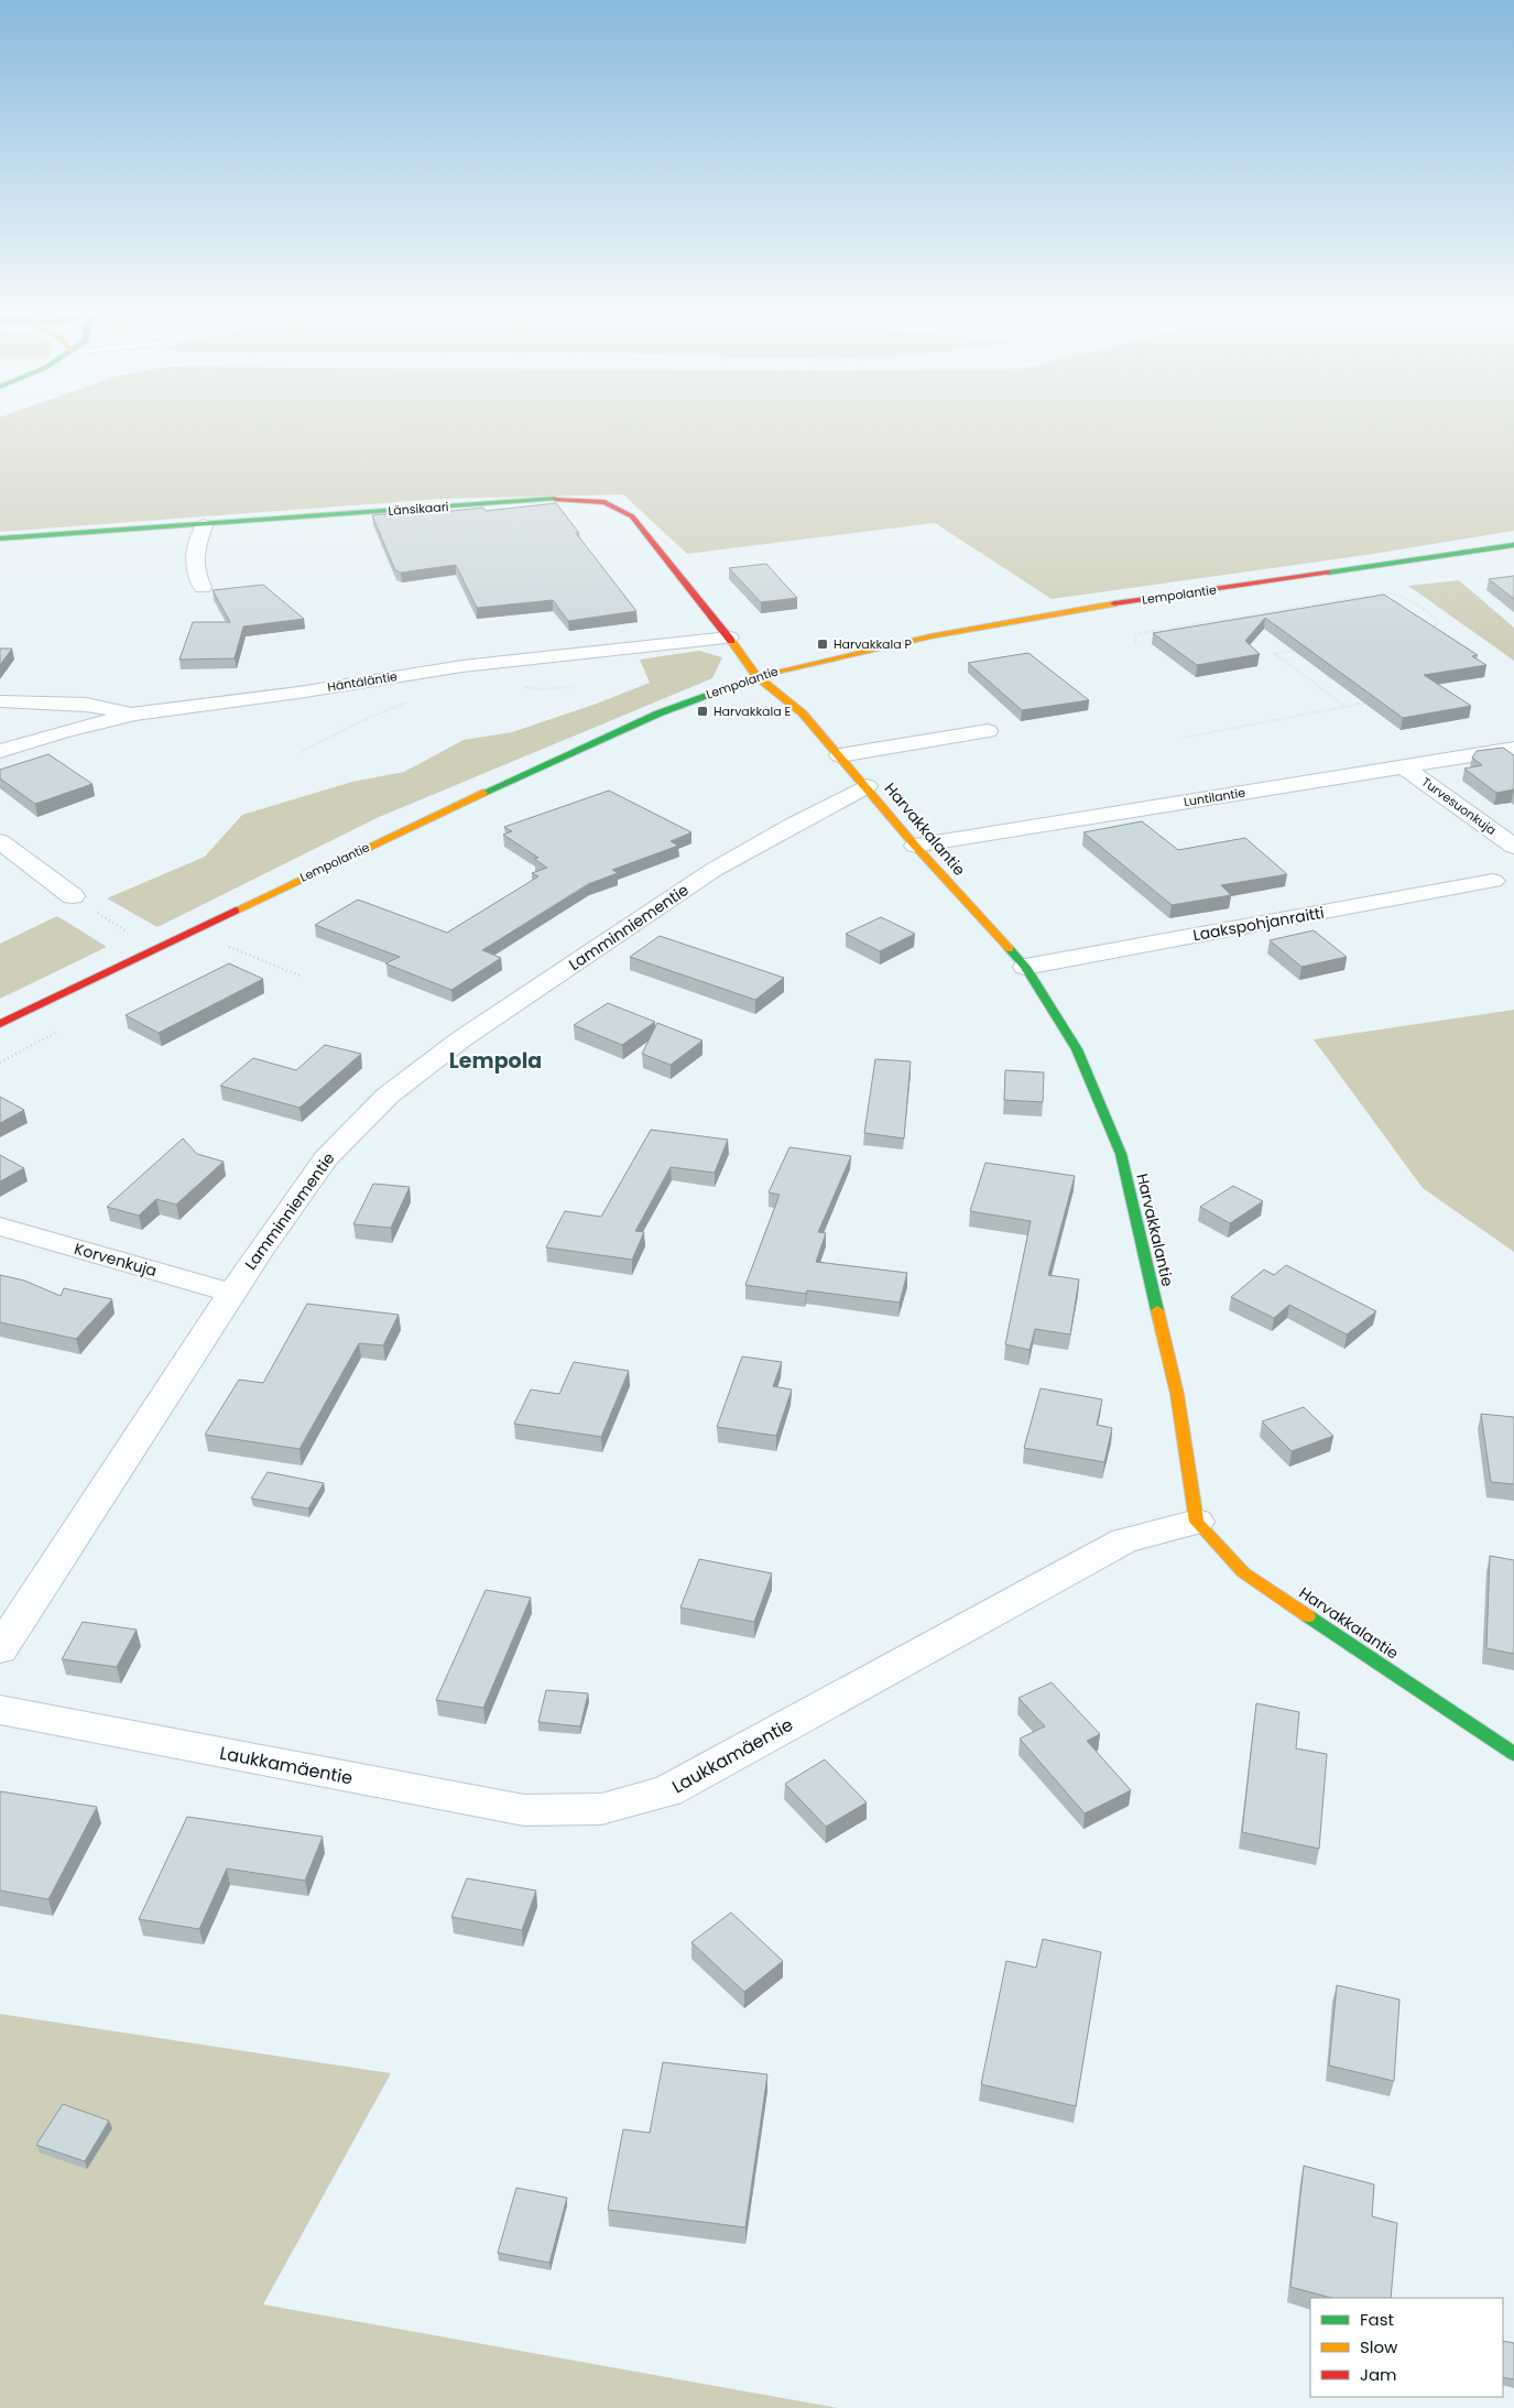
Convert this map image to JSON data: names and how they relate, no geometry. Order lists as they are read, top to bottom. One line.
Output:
{"streets":{"main road":["Länsikaari","Lempolantie","Harvakkalantie"],"street":["Häntäläntie","Luntilantie","Turvesuonkuja","Laakspohjanraitti","Lamminniementie","Korvenkuja","Laukkamäentie"]},"crossings":[["Länsikaari","Lempolantie"],["Länsikaari","Häntäläntie"],["Länsikaari","Harvakkalantie"],["Lempolantie","Harvakkalantie"],["Luntilantie","Turvesuonkuja"],["Luntilantie","Harvakkalantie"],["Harvakkalantie","Laakspohjanraitti"],["Harvakkalantie","Lamminniementie"],["Harvakkalantie","Laukkamäentie"],["Lamminniementie","Korvenkuja"]],"districts":["Lempola"],"places":{"transit":["Harvakkala P","Harvakkala E"]},"legend":["Fast","Slow","Jam"]}
